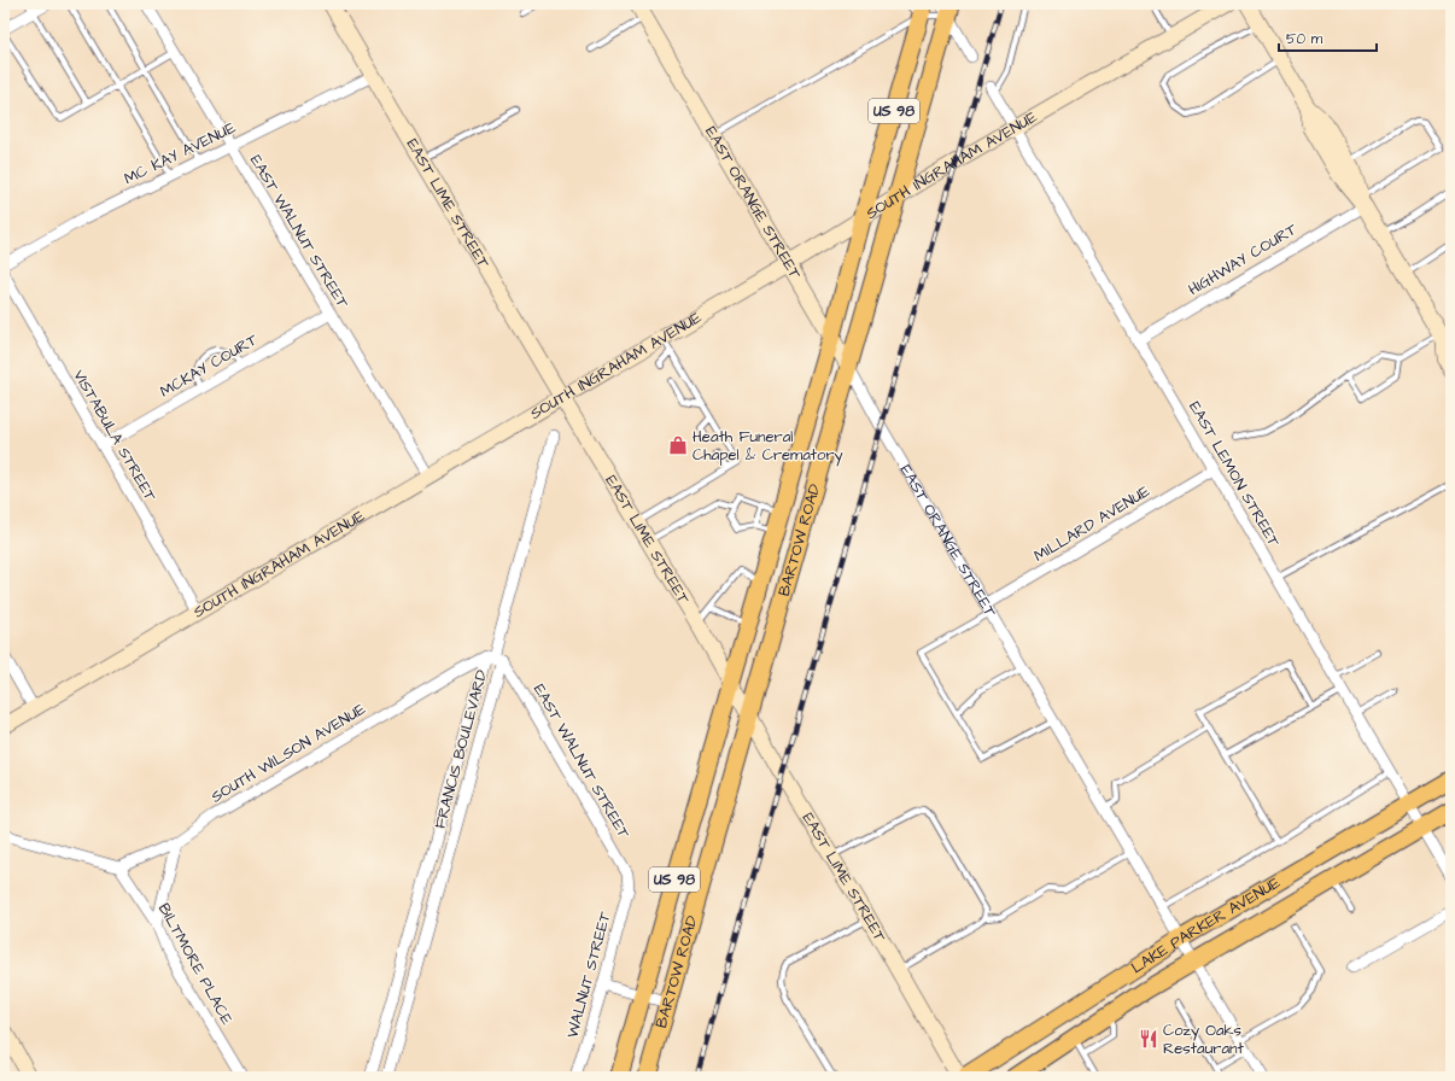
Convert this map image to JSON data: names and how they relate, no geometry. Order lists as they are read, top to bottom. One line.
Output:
{"streets":{"main road":["US 98","BARTOW ROAD","LAKE PARKER AVENUE"],"street":["MC KAY AVENUE","SOUTH INGRAHAM AVENUE","EAST ORANGE STREET","EAST LIME STREET","EAST WALNUT STREET","HIGHWAY COURT","MCKAY COURT","VISTABULA STREET","EAST LEMON STREET","MILLARD AVENUE","FRANCIS BOULEVARD","SOUTH WILSON AVENUE","BILTMORE PLACE","WALNUT STREET"]},"crossings":[["MC KAY AVENUE","EAST LIME STREET"],["MC KAY AVENUE","EAST WALNUT STREET"],["SOUTH INGRAHAM AVENUE","EAST ORANGE STREET"],["SOUTH INGRAHAM AVENUE","EAST LIME STREET"],["SOUTH INGRAHAM AVENUE","EAST WALNUT STREET"],["SOUTH INGRAHAM AVENUE","VISTABULA STREET"],["SOUTH INGRAHAM AVENUE","EAST LEMON STREET"],["SOUTH INGRAHAM AVENUE","BARTOW ROAD"],["EAST ORANGE STREET","MILLARD AVENUE"],["EAST ORANGE STREET","BARTOW ROAD"],["EAST ORANGE STREET","LAKE PARKER AVENUE"],["EAST LIME STREET","BARTOW ROAD"],["EAST WALNUT STREET","MCKAY COURT"],["EAST WALNUT STREET","FRANCIS BOULEVARD"],["EAST WALNUT STREET","SOUTH WILSON AVENUE"],["EAST WALNUT STREET","WALNUT STREET"],["HIGHWAY COURT","EAST LEMON STREET"],["MCKAY COURT","VISTABULA STREET"],["EAST LEMON STREET","MILLARD AVENUE"],["EAST LEMON STREET","LAKE PARKER AVENUE"],["FRANCIS BOULEVARD","SOUTH WILSON AVENUE"]],"places":{"shop":["Heath Funeral Chapel & Crematory"],"restaurant":["Cozy Oaks Restaurant"]},"scale_bar":"50 m"}
